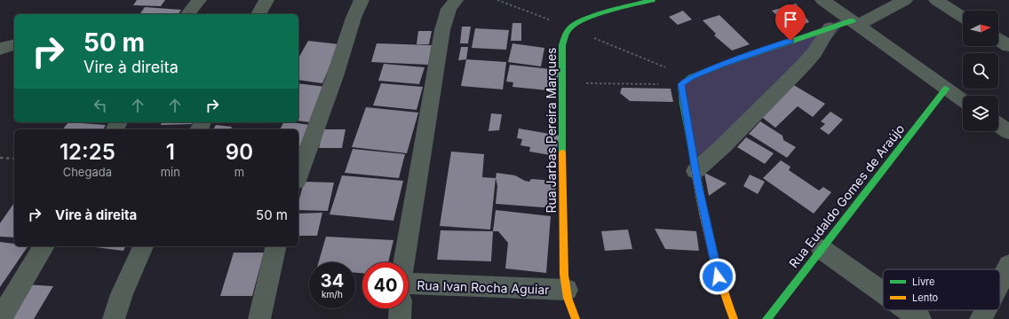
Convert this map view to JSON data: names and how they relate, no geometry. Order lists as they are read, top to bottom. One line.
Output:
{"streets":{"street":["Rua Jarbas Pereira Marques","Rua Eudaldo Gomes de Araújo","Rua Ivan Rocha Aguiar"]},"crossings":[["Rua Jarbas Pereira Marques","Rua Ivan Rocha Aguiar"]],"legend":["Livre","Lento"],"north":"right","page":{"turn":["50 m","Vire à direita"],"eta":["12:25","Chegada","1","min","90","m"],"list":[{"name":"Vire à direita","value":"50 m"}],"speed":"34 km/h","limit":"40"}}
